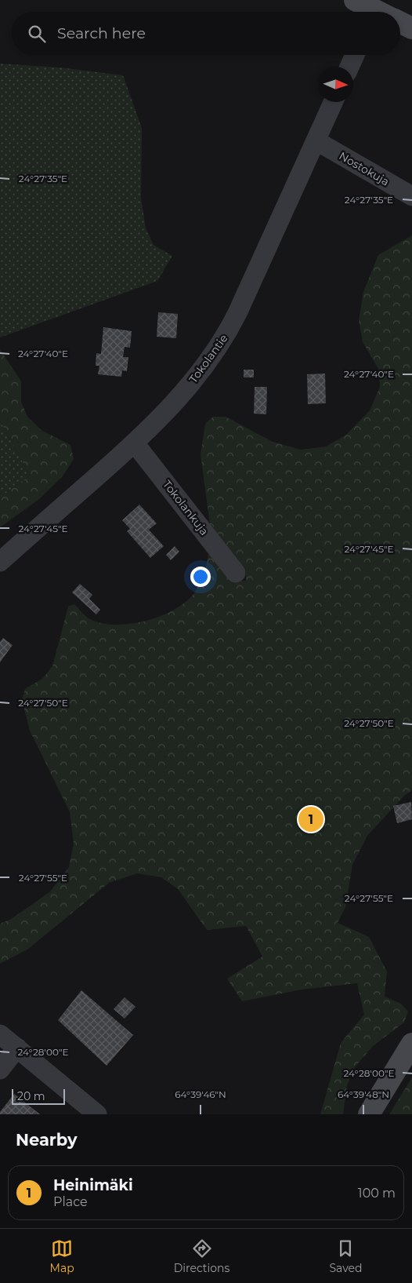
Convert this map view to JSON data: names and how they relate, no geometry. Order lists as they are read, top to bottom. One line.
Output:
{"streets":{"street":["Nostokuja","Tokolantie","Tokolankuja"]},"crossings":[["Nostokuja","Tokolantie"],["Tokolantie","Tokolankuja"]],"scale_bar":"20 m","north":"right","page":{"search":"Search here","pins":"1","scale":"20 m","heading":"Nearby","list":[{"mark":"1","name":"Heinimäki","note":"Place","value":"100 m"}],"nav":["Map","Directions","Saved"]},"coordinates":["24°27'35\"E","24°27'40\"E","24°27'45\"E","24°27'50\"E","24°27'55\"E","24°28'00\"E","64°39'46\"N","64°39'48\"N"]}
